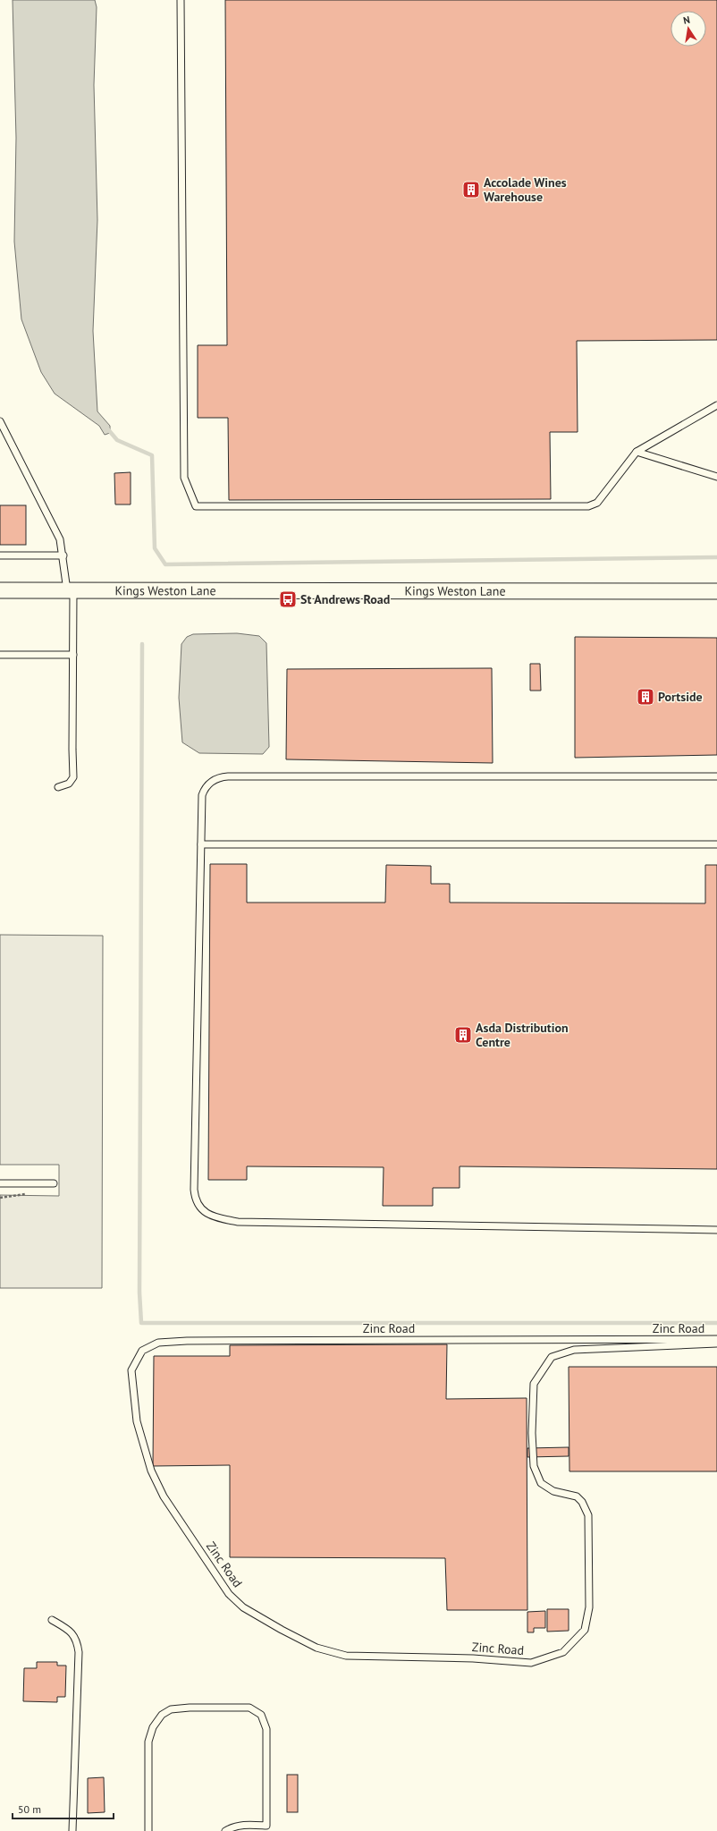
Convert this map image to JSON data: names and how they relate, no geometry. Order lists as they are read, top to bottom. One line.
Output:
{"streets":{"street":["Kings Weston Lane"],"lane":["Zinc Road"]},"places":{"building":["Accolade Wines Warehouse","Portside","Asda Distribution Centre"],"bus stop":["St Andrews Road"]},"scale_bar":"50 m","north":"top"}
